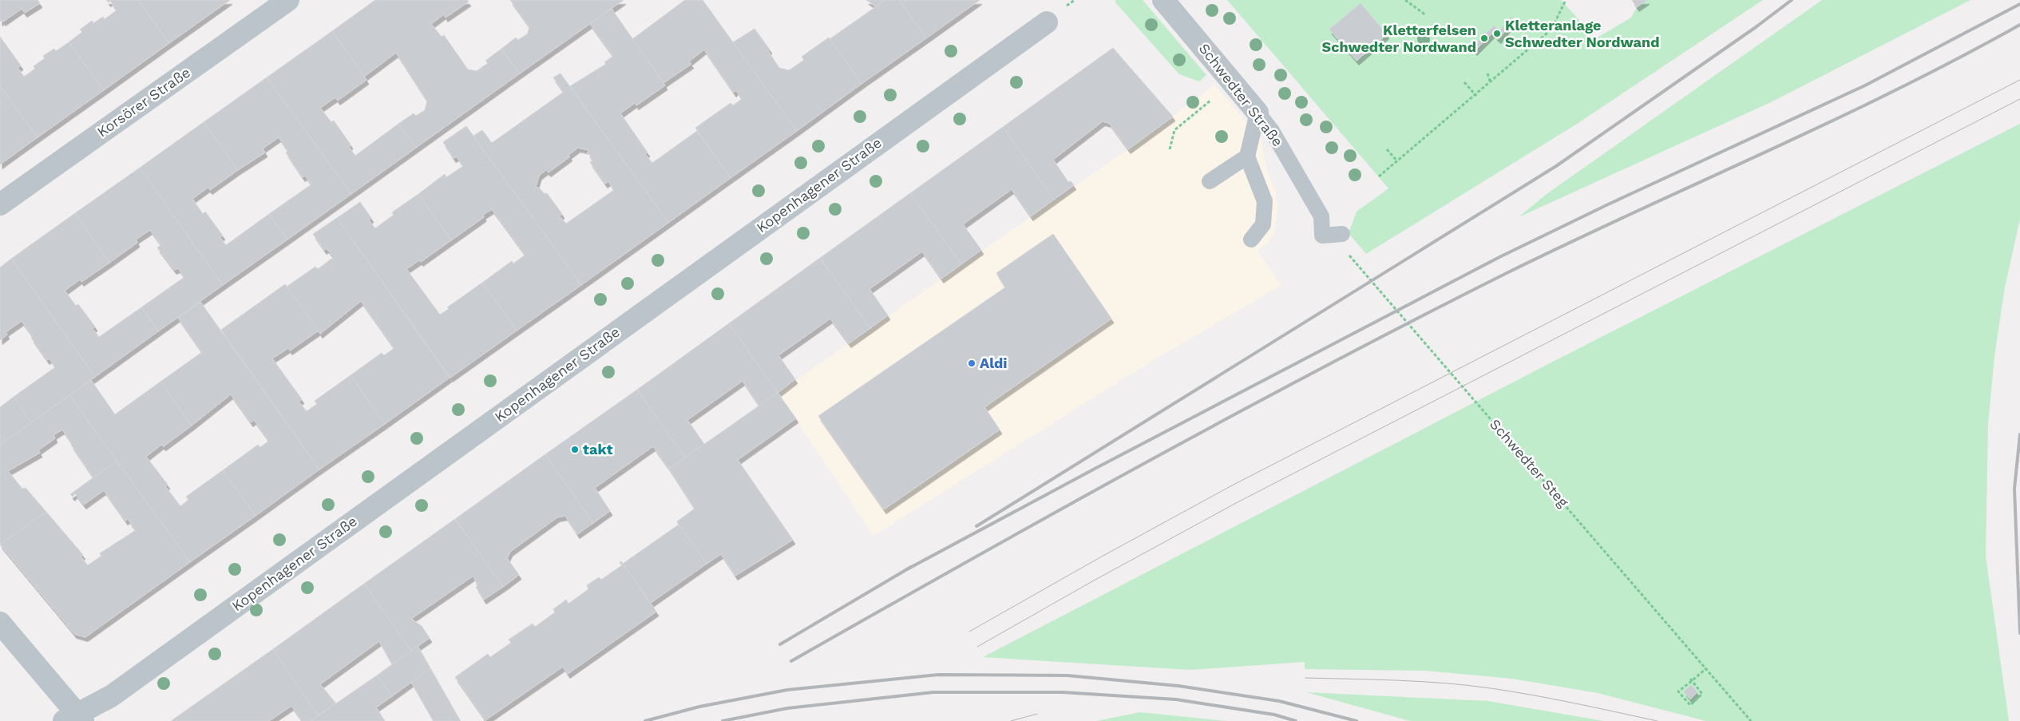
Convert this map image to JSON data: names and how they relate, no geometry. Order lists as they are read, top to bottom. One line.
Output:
{"streets":{"street":["Schwedter Straße","Korsörer Straße","Kopenhagener Straße"],"path":["Schwedter Steg"]},"crossings":[["Schwedter Straße","Schwedter Steg"]],"places":["Kletteranlage Schwedter Nordwand","Kletterfelsen Schwedter Nordwand","Aldi","takt"]}
